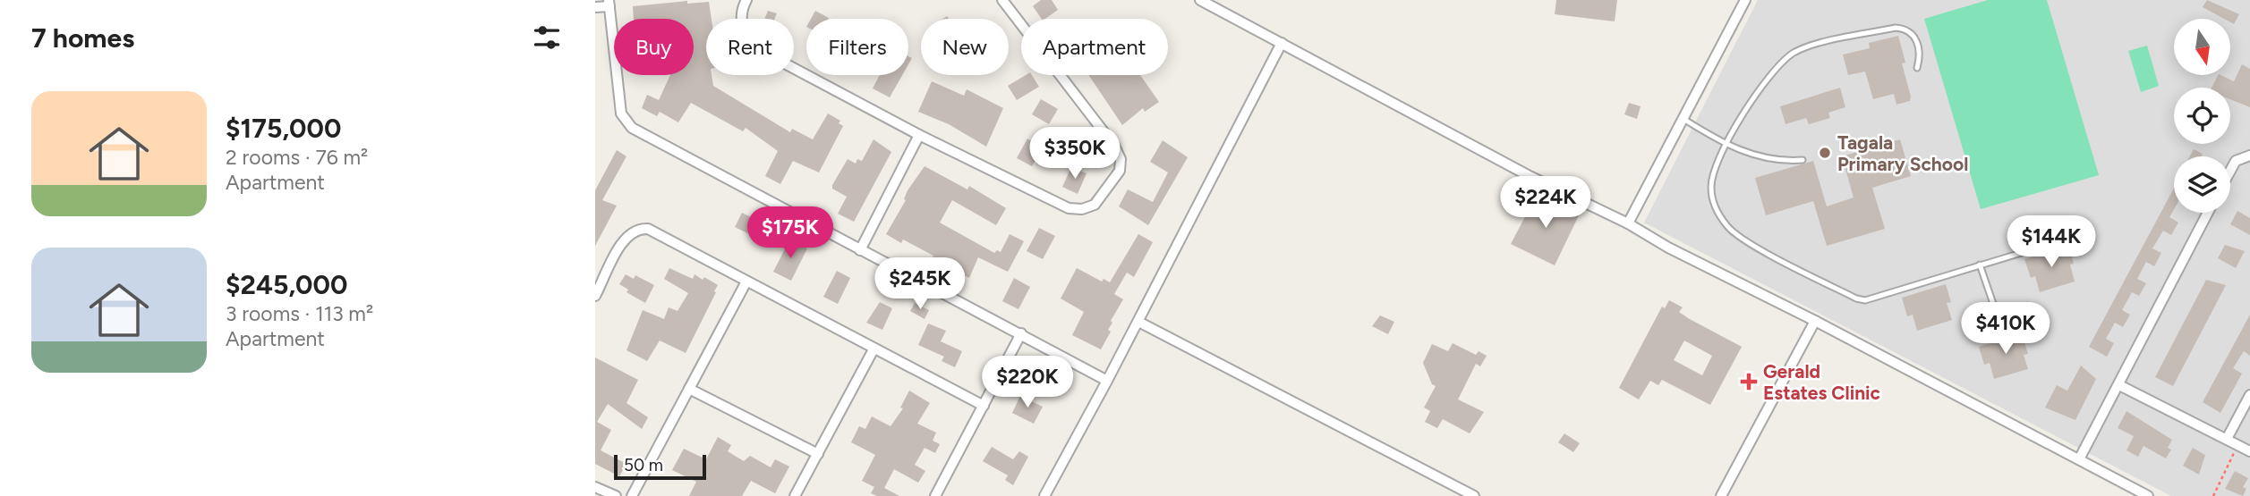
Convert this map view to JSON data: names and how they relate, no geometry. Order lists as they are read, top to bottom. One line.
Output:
{"places":{"other":["Tagala Primary School"],"health":["Gerald Estates Clinic"]},"scale_bar":"50 m","north":"bottom","page":{"heading":"7 homes","chip":["Buy","Rent","Filters","New","Apartment"],"list":[{"name":"$175,000","note":"2 rooms · 76 m² · Apartment"},{"name":"$245,000","note":"3 rooms · 113 m² · Apartment"}],"price":["$350K","$224K","$175K","$144K","$245K","$410K","$220K"],"scale":"50 m"}}
